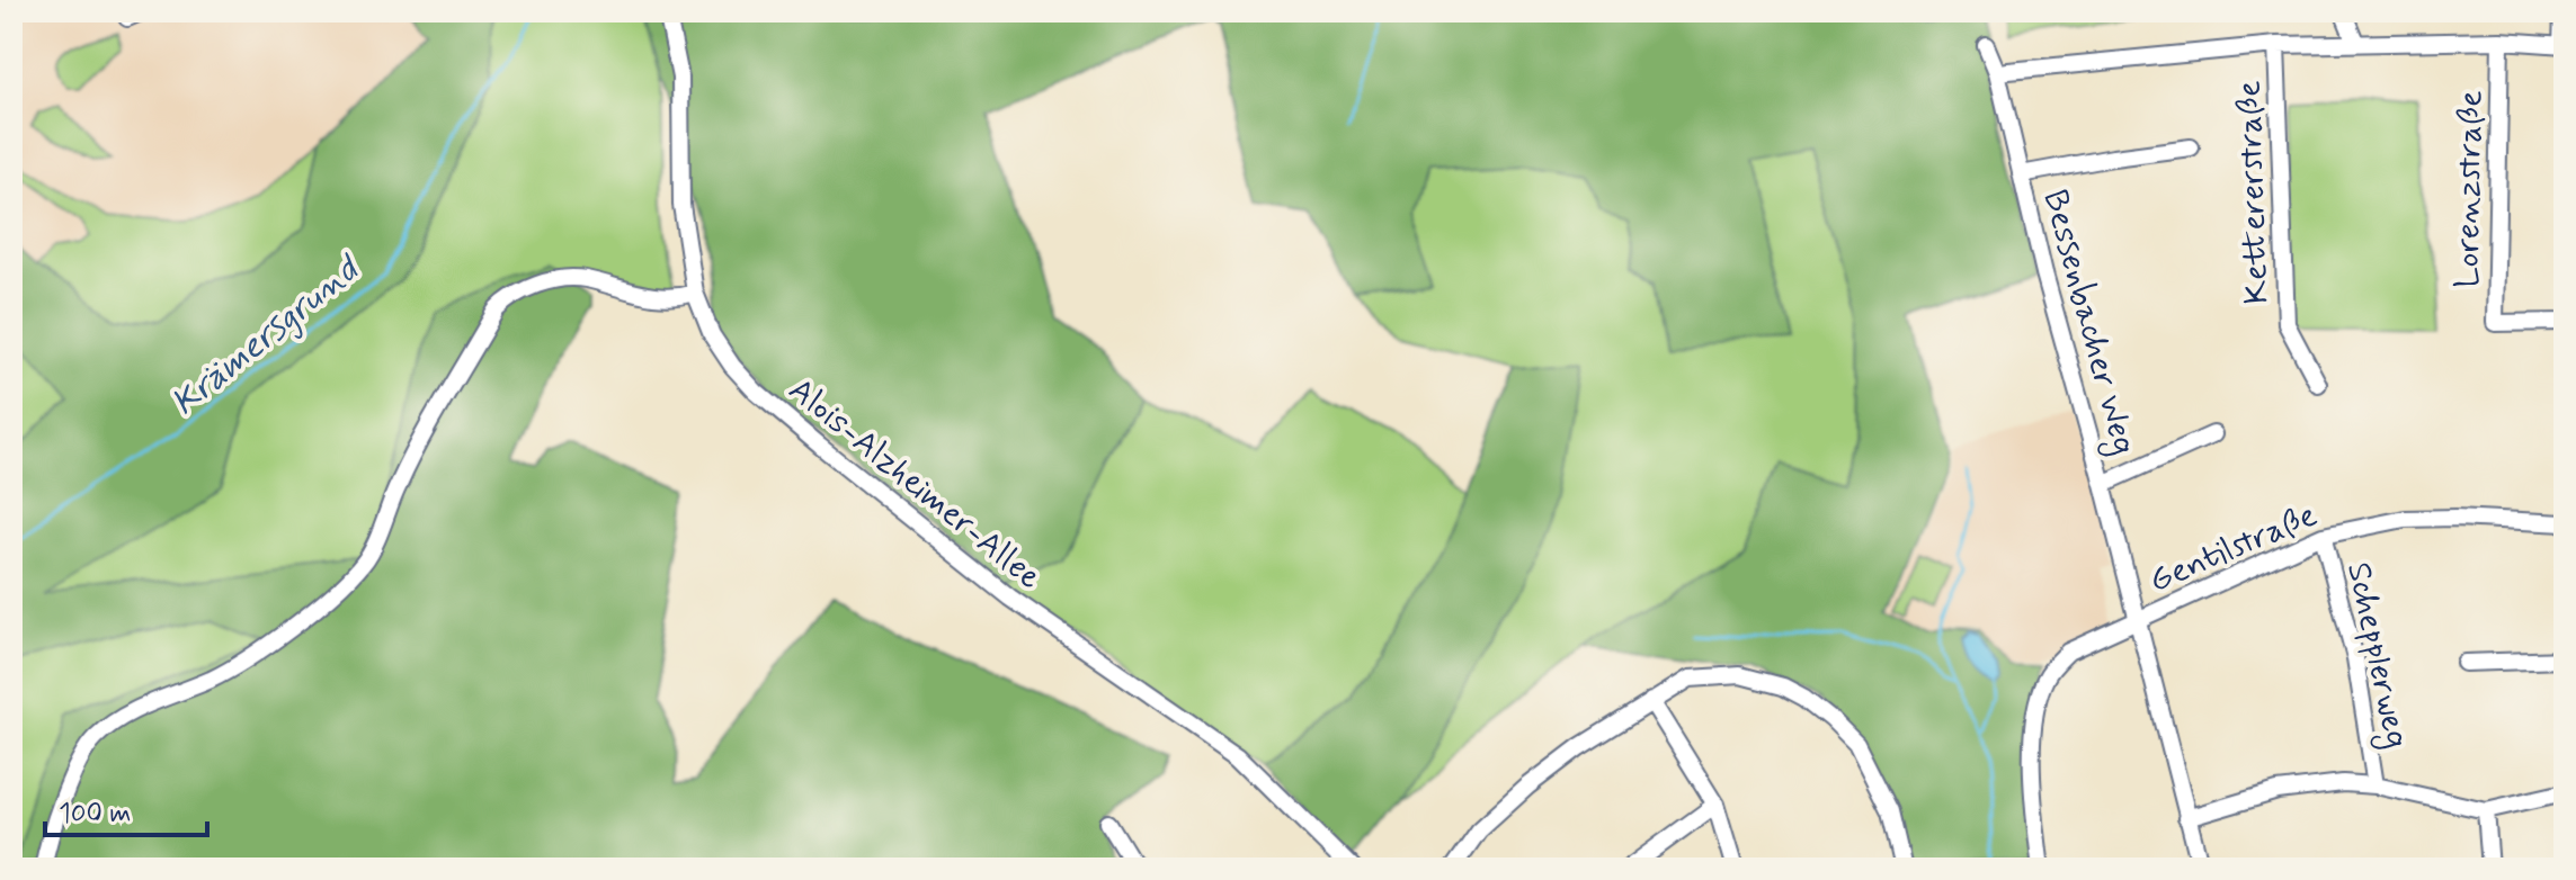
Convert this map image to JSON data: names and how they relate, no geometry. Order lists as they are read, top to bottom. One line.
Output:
{"streets":{"street":["Lorenzstraße","Kettererstraße","Bessenbacher Weg","Alois-Alzheimer-Allee","Gentilstraße","Schepplerweg"]},"crossings":[["Bessenbacher Weg","Gentilstraße"],["Gentilstraße","Schepplerweg"]],"water":["Krämersgrund"],"scale_bar":"100 m"}
